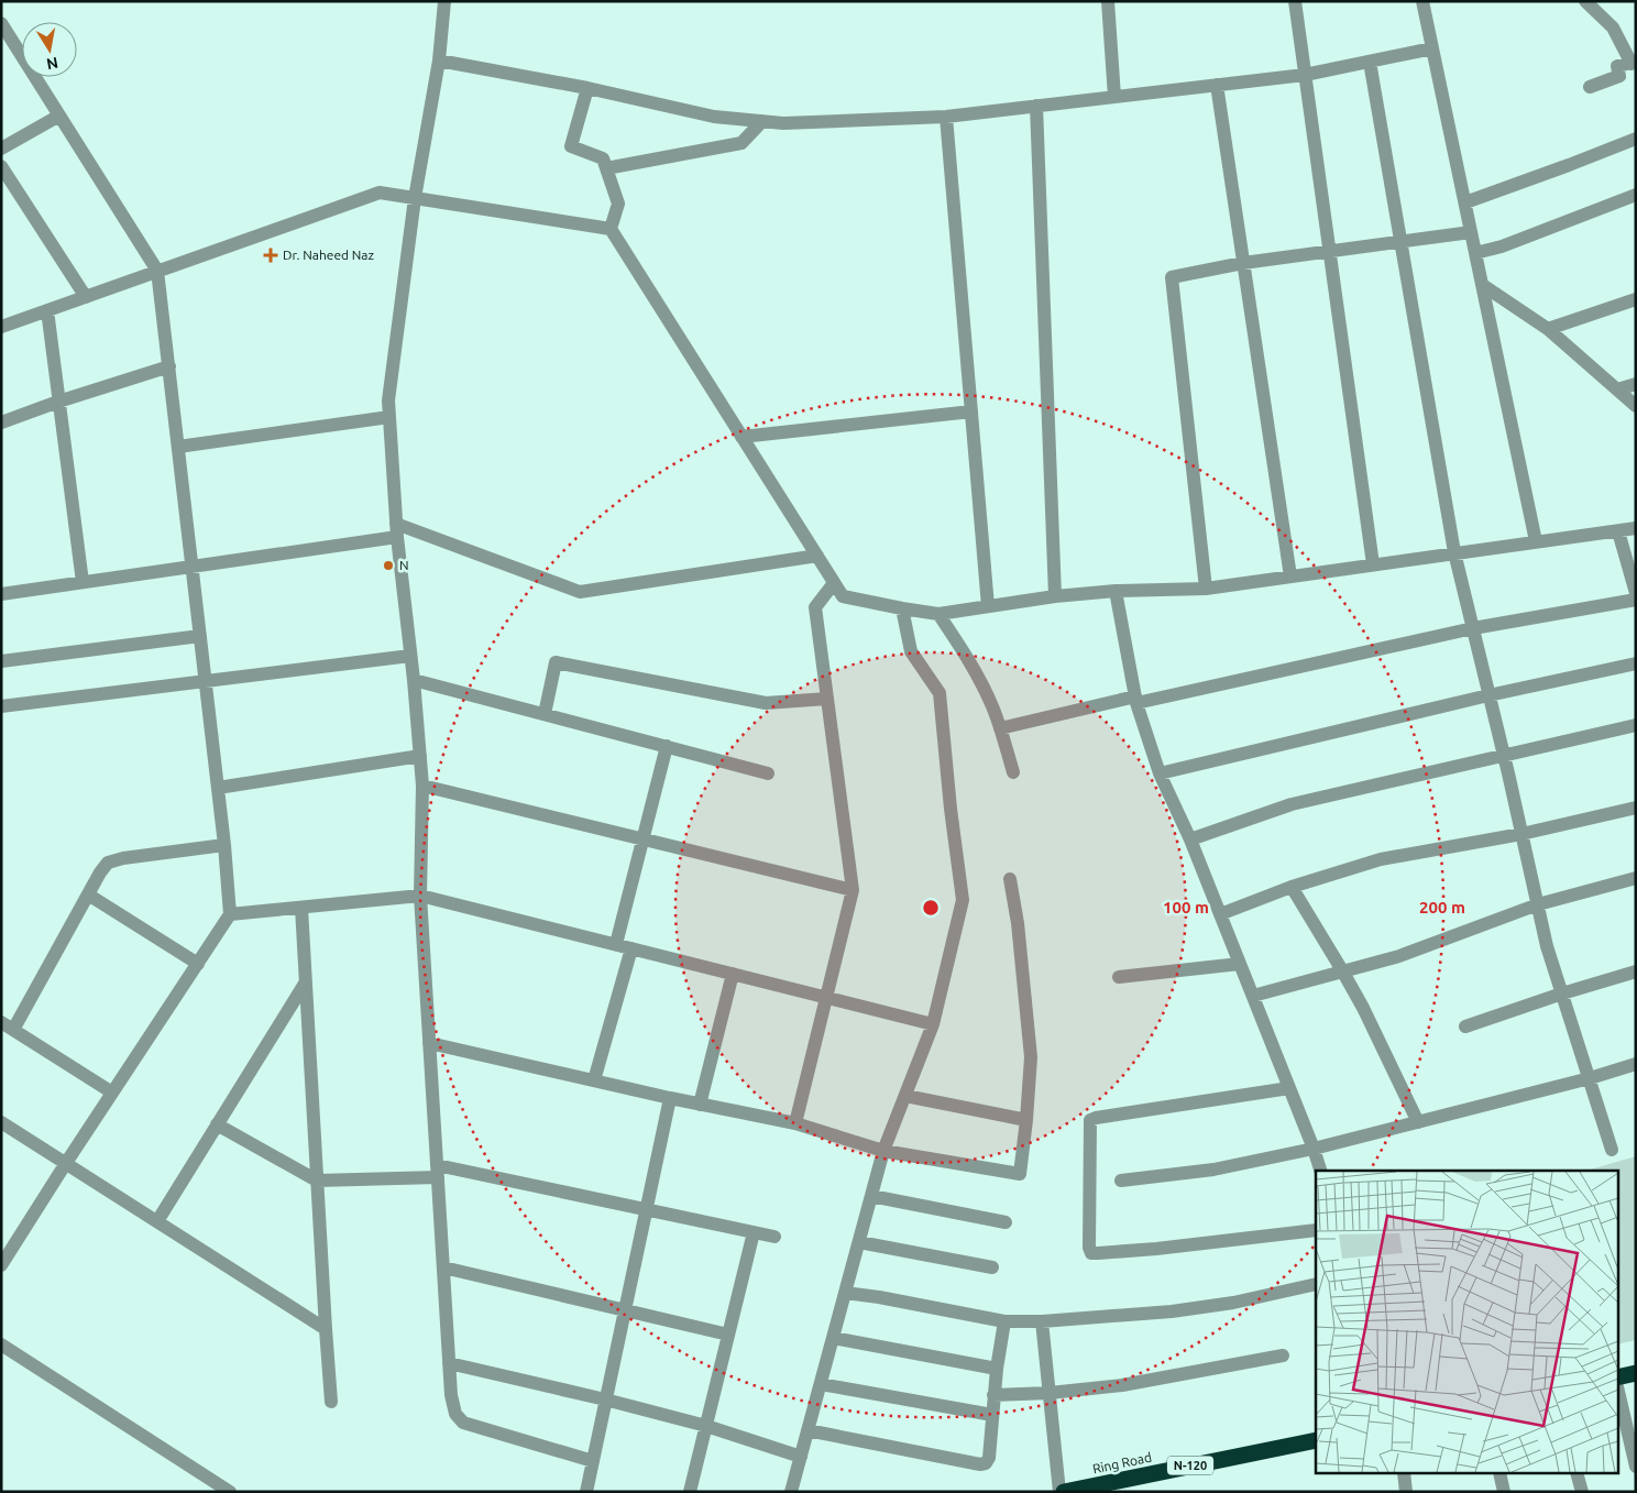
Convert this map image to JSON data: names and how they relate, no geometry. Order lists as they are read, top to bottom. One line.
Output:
{"streets":{"highway":["Ring Road","N-120"]},"places":{"health":["Dr. Naheed Naz"],"other":["N"]},"north":"bottom","rings":["100 m","200 m"]}
